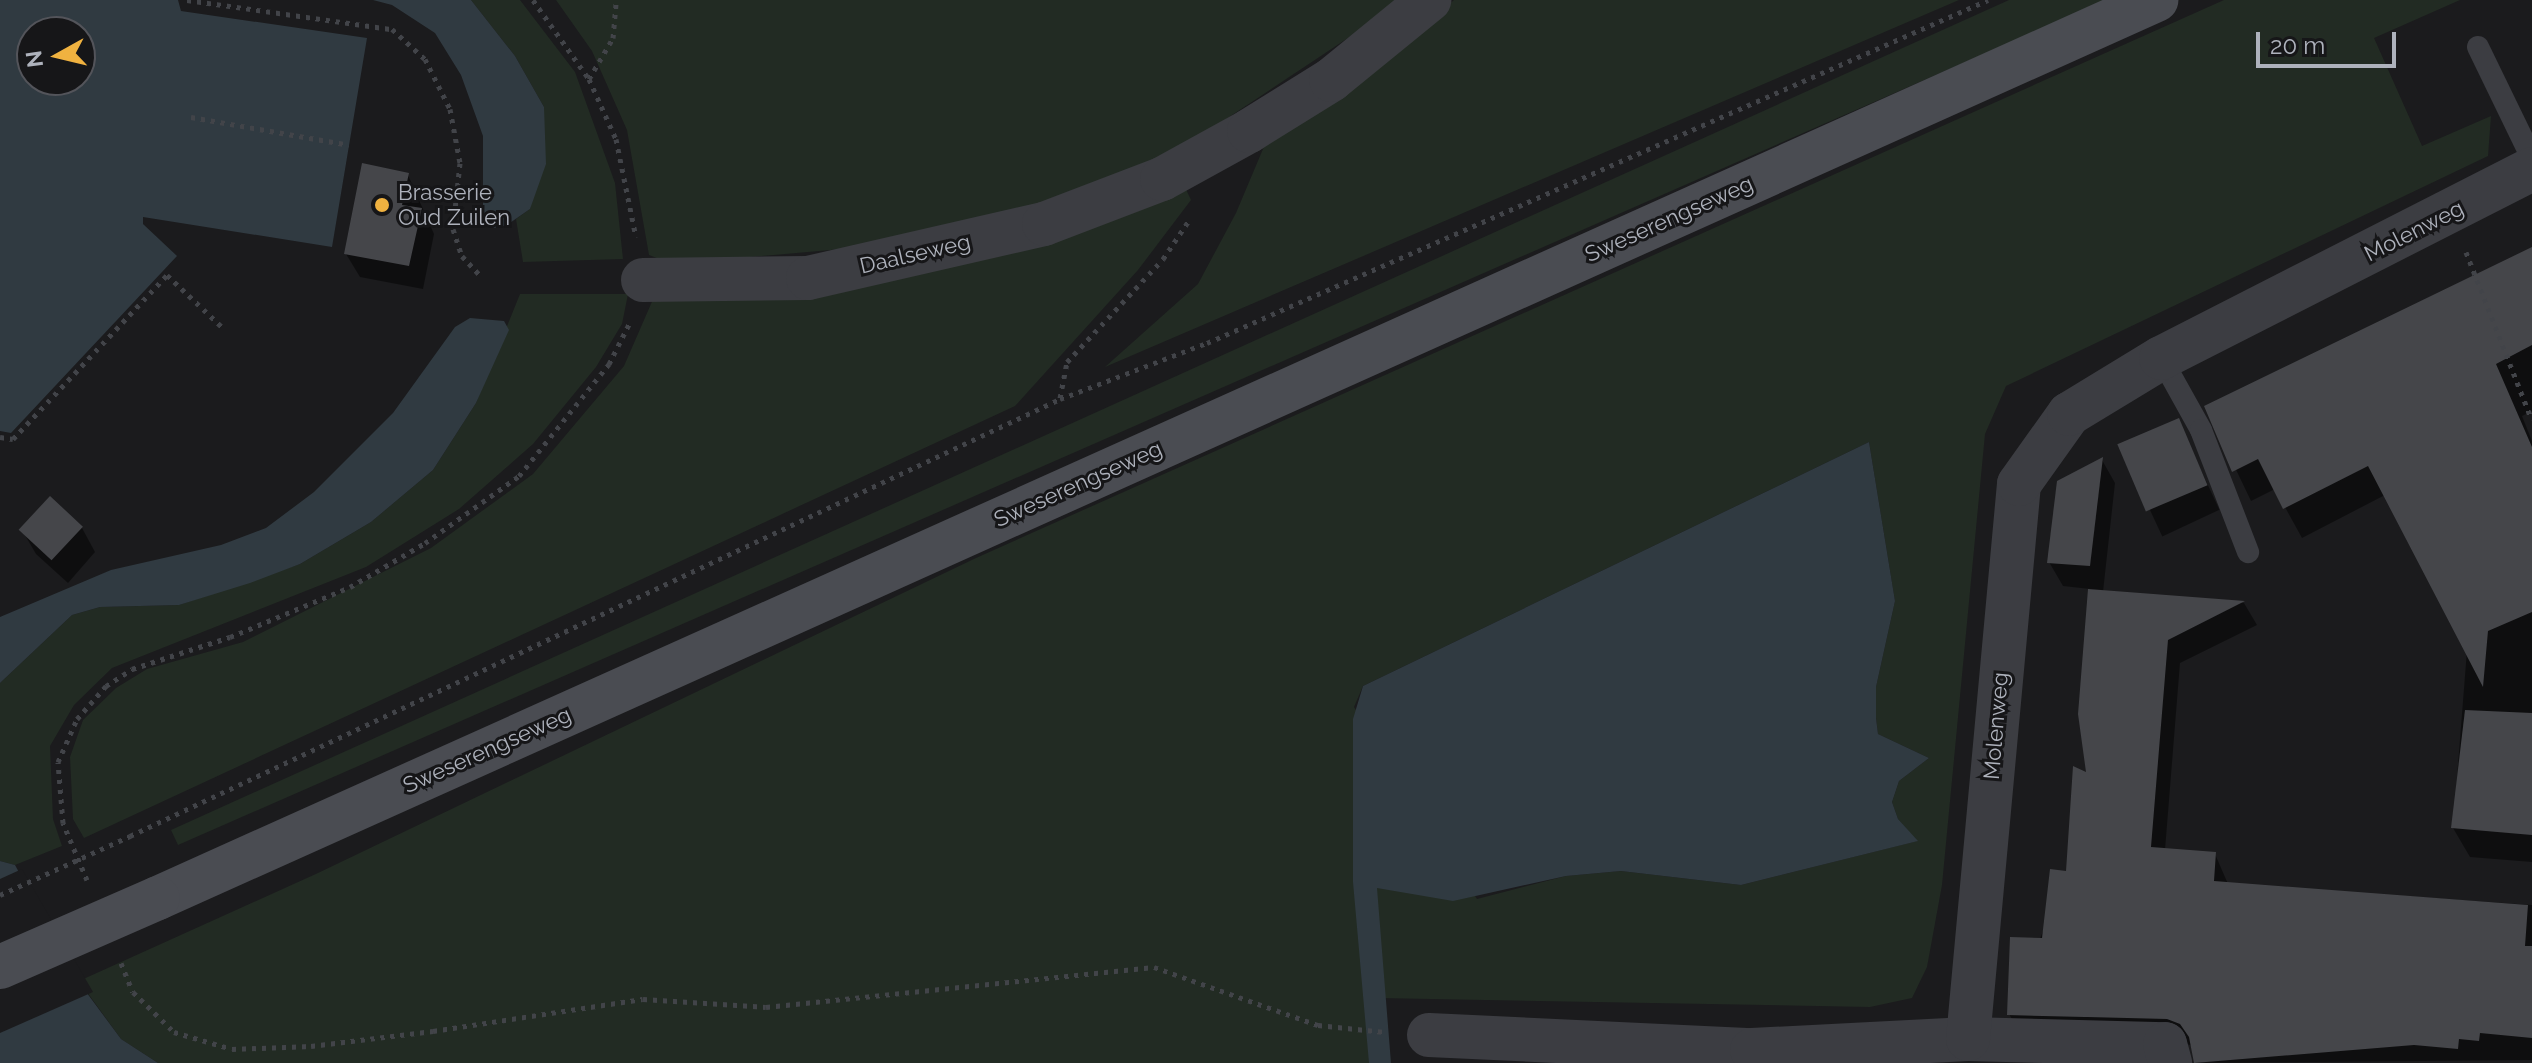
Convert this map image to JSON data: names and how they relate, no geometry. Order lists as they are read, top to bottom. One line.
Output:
{"streets":{"main road":["Sweserengseweg"],"street":["Molenweg","Daalseweg"]},"places":["Brasserie Oud Zuilen"],"scale_bar":"20 m","north":"left"}
